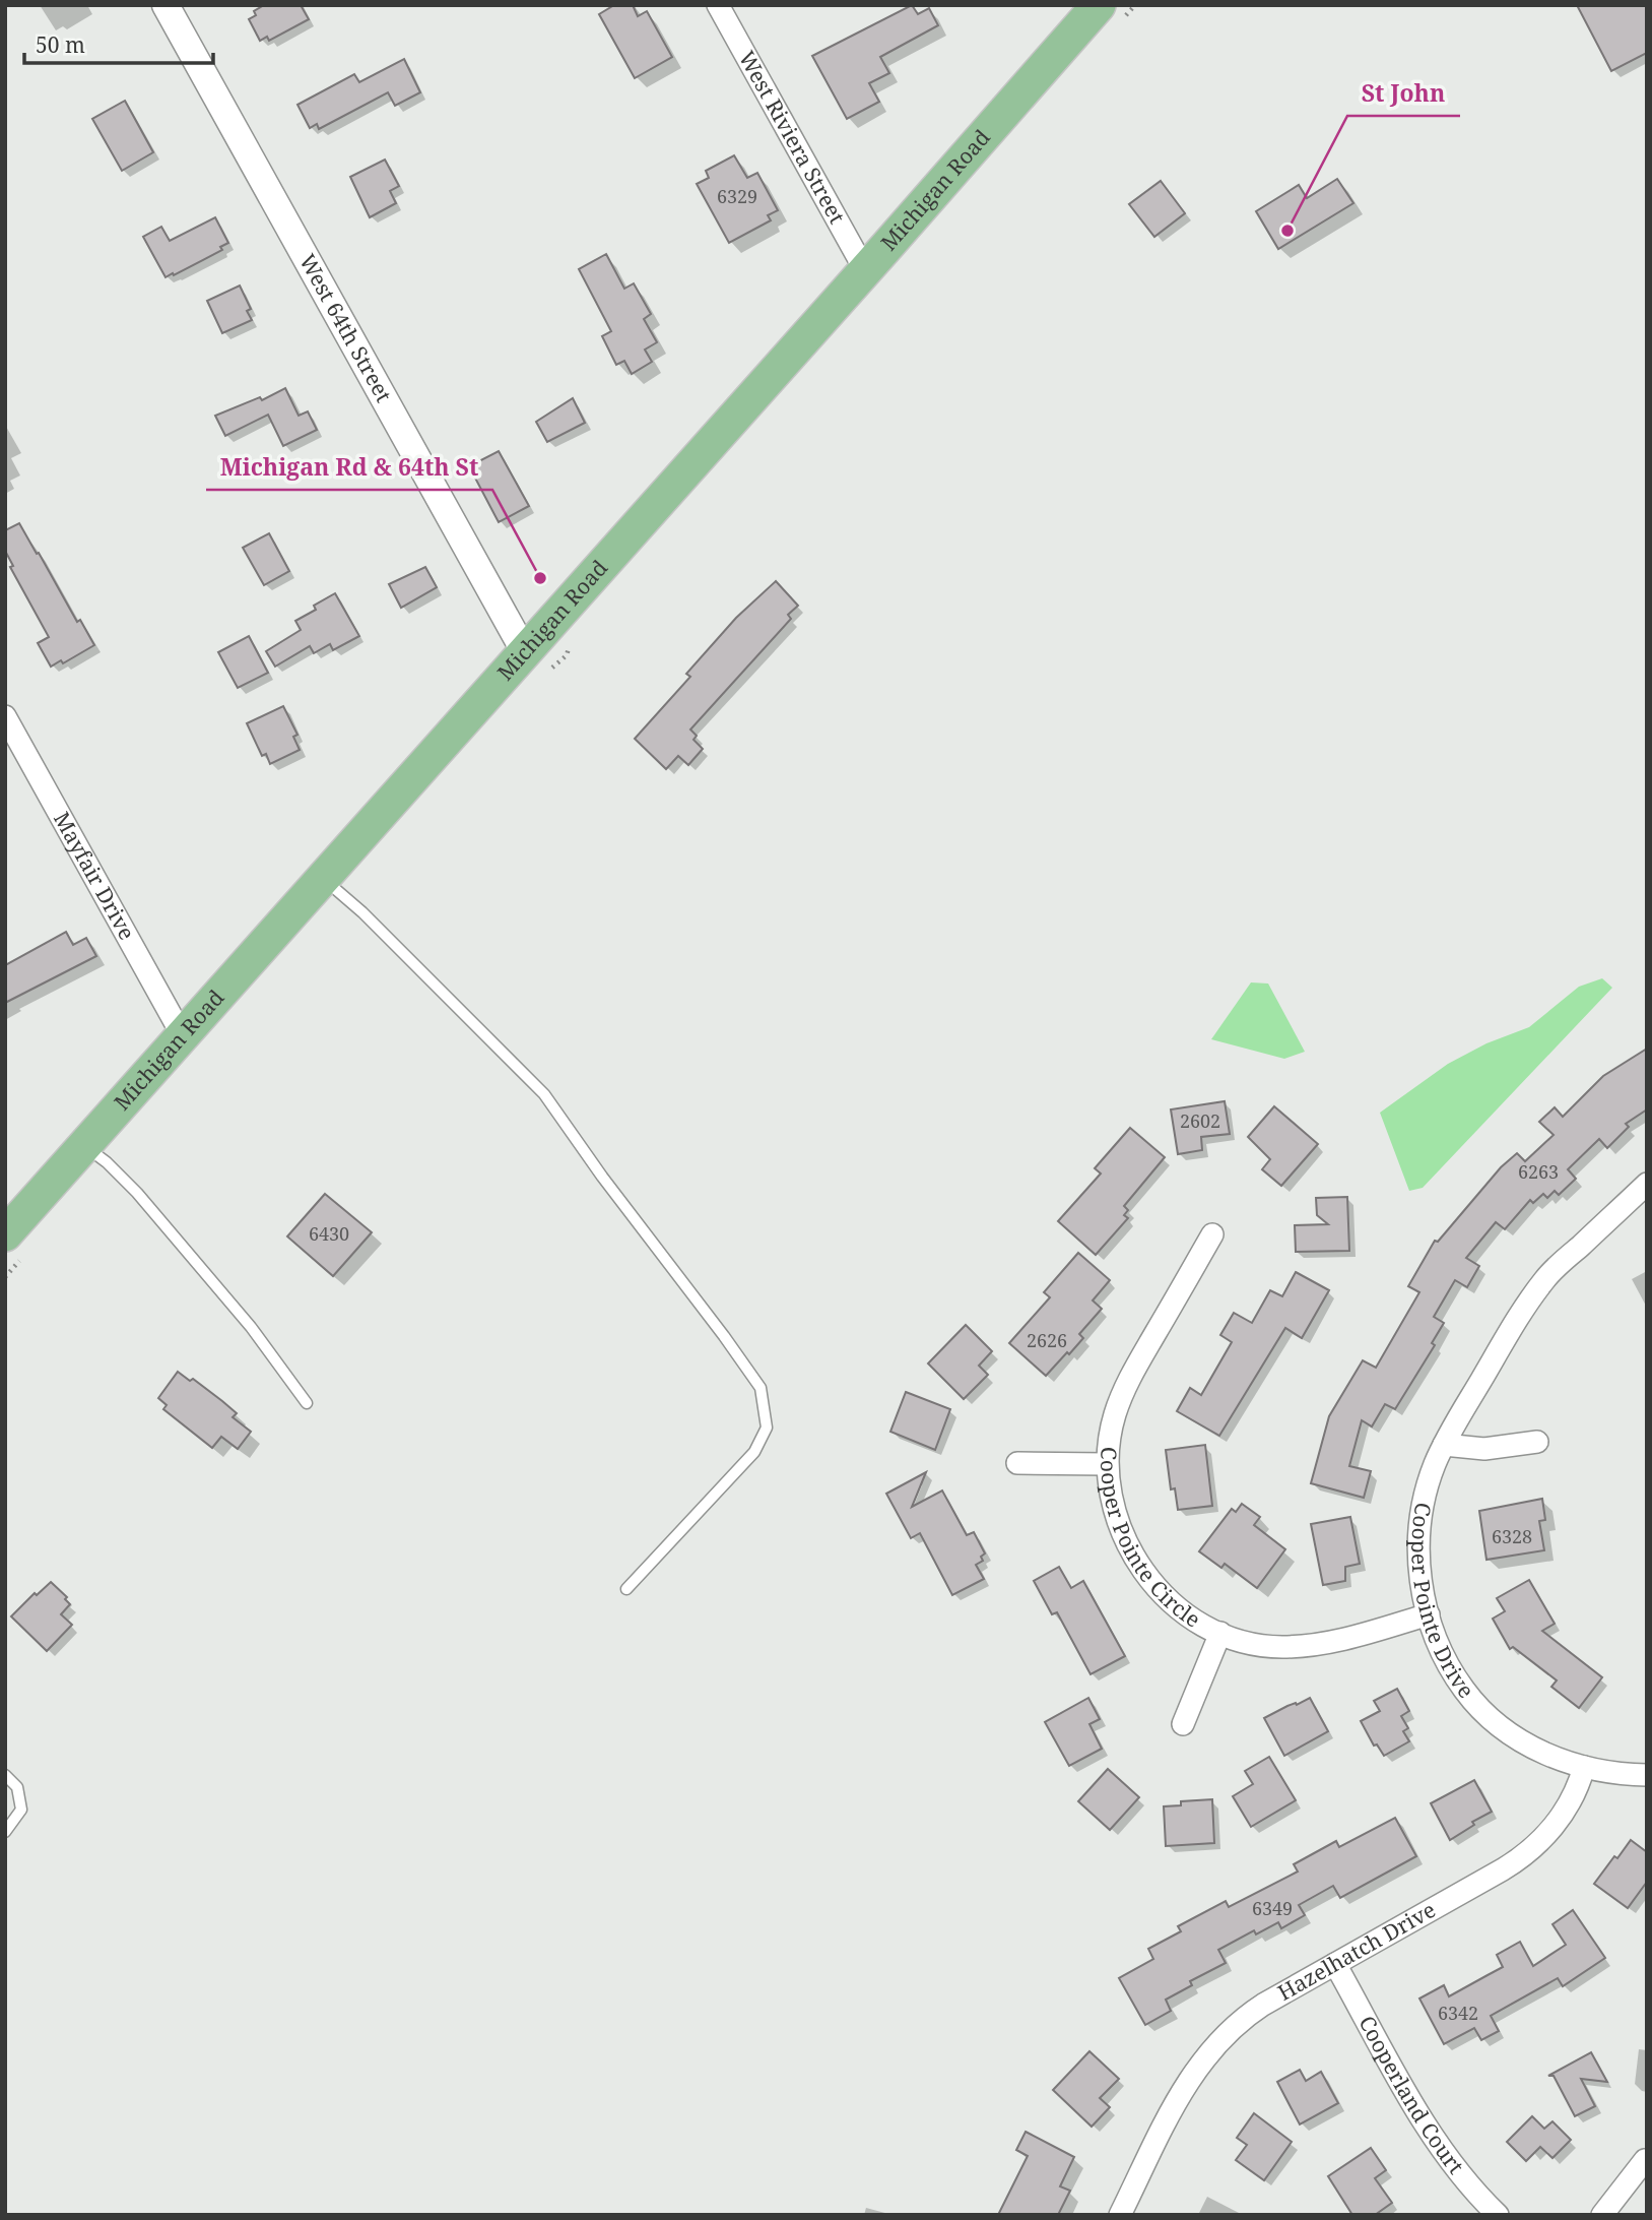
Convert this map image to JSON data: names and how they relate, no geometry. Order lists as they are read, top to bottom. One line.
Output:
{"streets":{"main road":["Michigan Road"],"street":["West Riviera Street","West 64th Street","Mayfair Drive","Cooper Pointe Circle","Cooper Pointe Drive","Hazelhatch Drive","Cooperland Court"]},"crossings":[["West Riviera Street","Michigan Road"],["Michigan Road","West 64th Street"],["Michigan Road","Mayfair Drive"],["Cooper Pointe Circle","Cooper Pointe Drive"],["Cooper Pointe Drive","Hazelhatch Drive"],["Hazelhatch Drive","Cooperland Court"]],"places":["St John","Michigan Rd & 64th St"],"house_numbers":["6329","2602","6263","6430","2626","6328","6349","6342"],"scale_bar":"50 m"}
